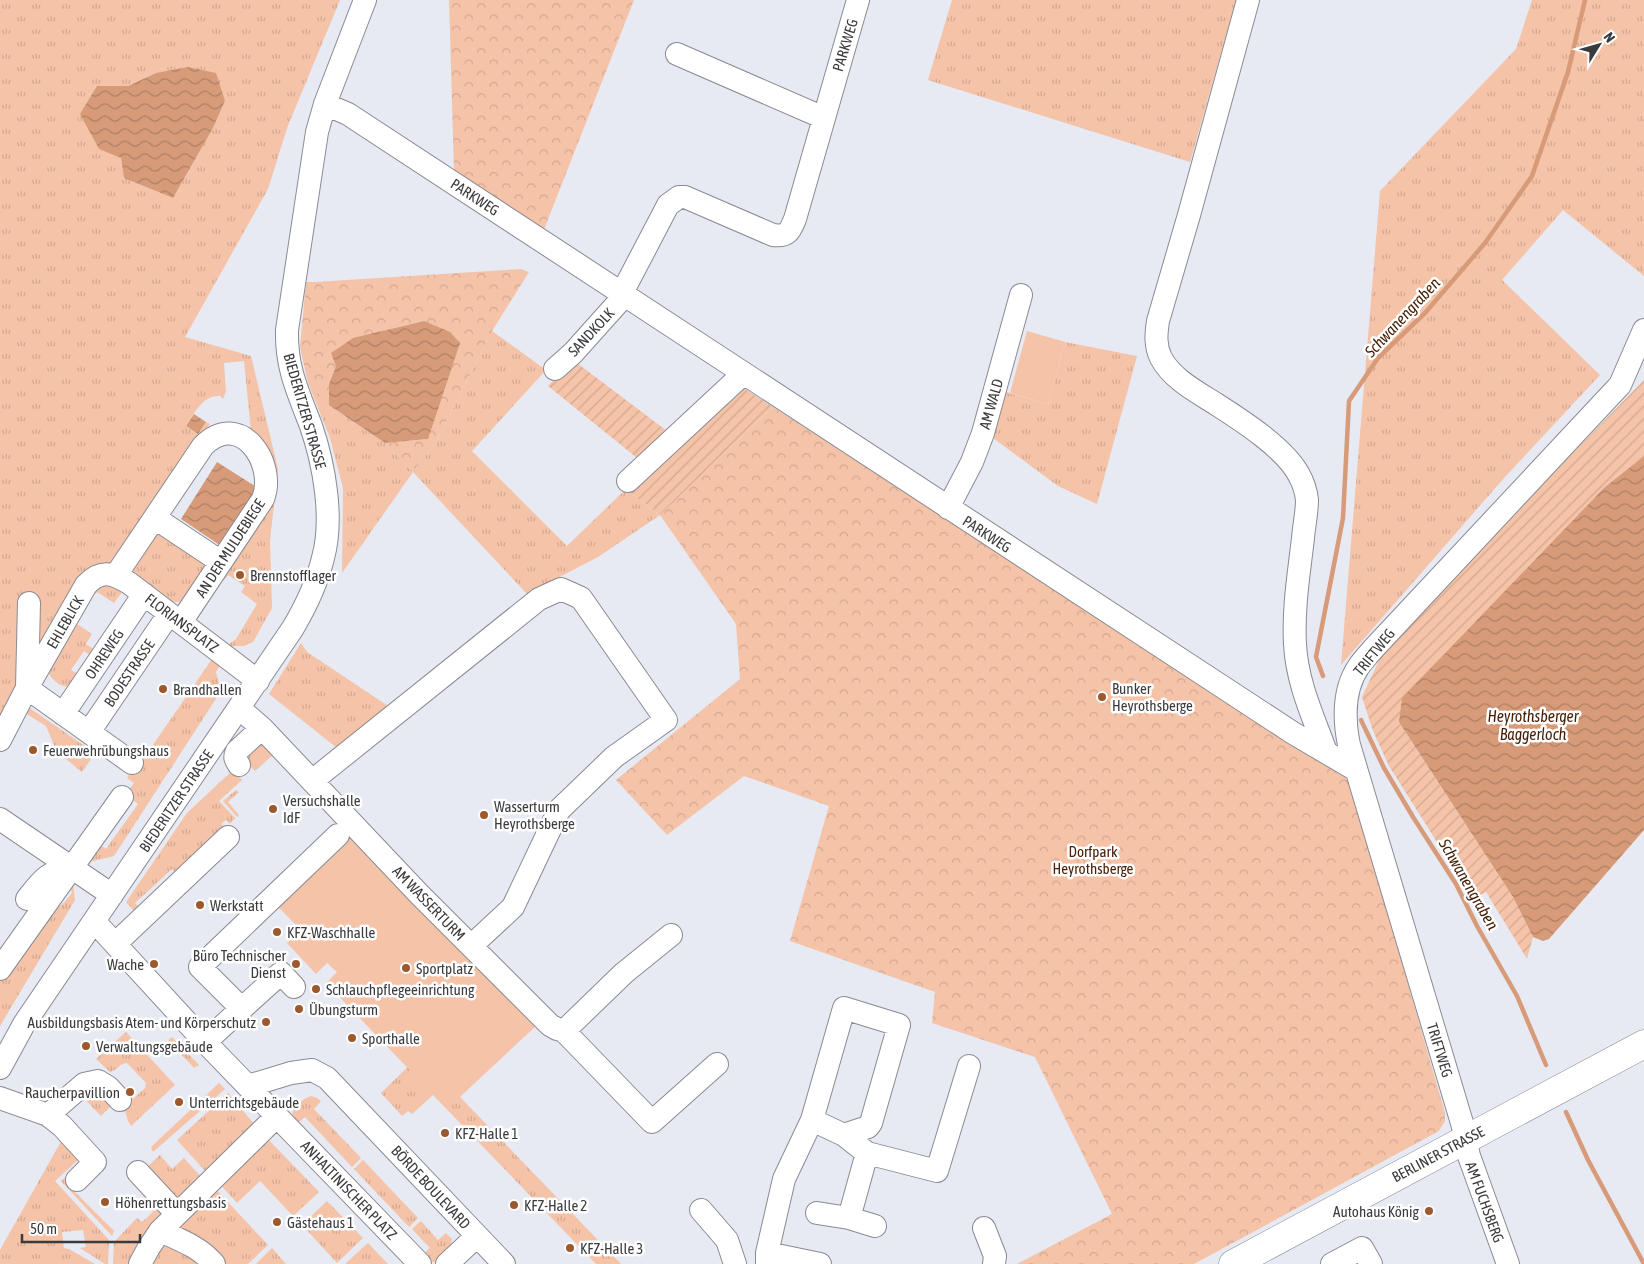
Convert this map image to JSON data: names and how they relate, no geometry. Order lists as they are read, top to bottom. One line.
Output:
{"streets":{"main road":["BERLINER STRASSE"],"street":["PARKWEG","SANDKOLK","AM WALD","BIEDERITZER STRASSE","AN DER MULDEBIEGE","EHLEBLICK","FLORIANSPLATZ","TRIFTWEG","OHREWEG","BODESTRASSE","AM WASSERTURM","BÖRDE BOULEVARD","ANHALTINISCHER PLATZ","AM FUCHSBERG"]},"crossings":[["PARKWEG","SANDKOLK"],["PARKWEG","AM WALD"],["PARKWEG","BIEDERITZER STRASSE"],["PARKWEG","TRIFTWEG"],["BIEDERITZER STRASSE","FLORIANSPLATZ"],["BIEDERITZER STRASSE","AM WASSERTURM"],["BIEDERITZER STRASSE","ANHALTINISCHER PLATZ"],["AN DER MULDEBIEGE","EHLEBLICK"],["AN DER MULDEBIEGE","FLORIANSPLATZ"],["AN DER MULDEBIEGE","BODESTRASSE"],["EHLEBLICK","FLORIANSPLATZ"],["FLORIANSPLATZ","OHREWEG"],["FLORIANSPLATZ","BODESTRASSE"],["TRIFTWEG","BERLINER STRASSE"],["TRIFTWEG","AM FUCHSBERG"],["BERLINER STRASSE","AM FUCHSBERG"],["BÖRDE BOULEVARD","ANHALTINISCHER PLATZ"]],"water":["Schwanengraben","Heyrothsberger Baggerloch"],"parks":["Dorfpark Heyrothsberge"],"places":["Brennstofflager","Brandhallen","Bunker Heyrothsberge","Feuerwehrübungshaus","Versuchshalle IdF","Wasserturm Heyrothsberge","Werkstatt","KFZ-Waschhalle","Wache","Büro Technischer Dienst","Sportplatz","Schlauchpflegeeinrichtung","Übungsturm","Ausbildungsbasis Atem- und Körperschutz","Sporthalle","Verwaltungsgebäude","Raucherpavillion","Unterrichtsgebäude","KFZ-Halle 1","Höhenrettungsbasis","KFZ-Halle 2","Autohaus König","Gästehaus 1","KFZ-Halle 3"],"scale_bar":"50 m","north":"top right"}
